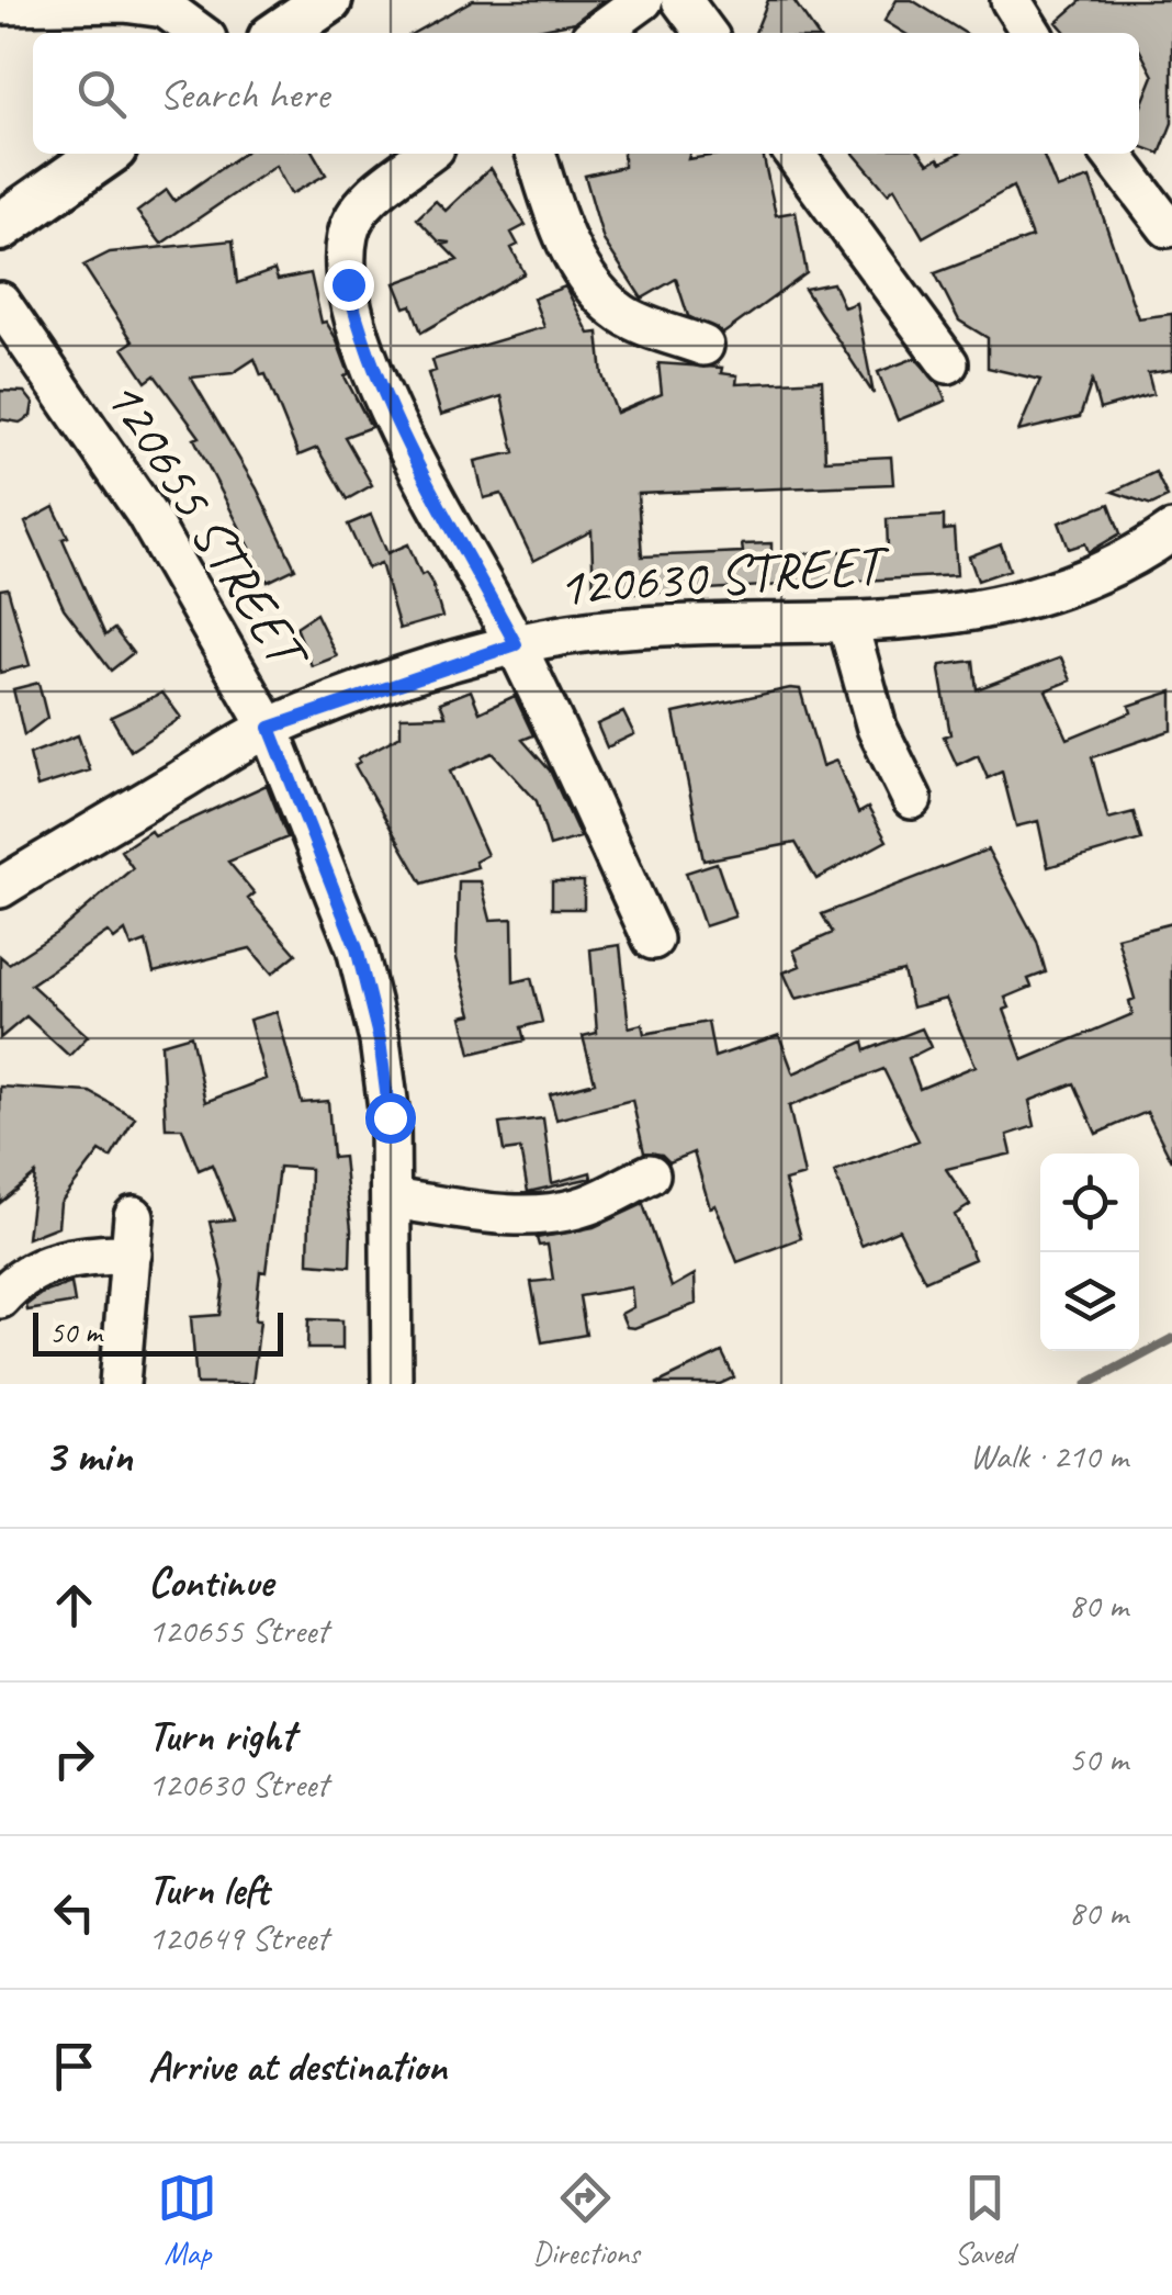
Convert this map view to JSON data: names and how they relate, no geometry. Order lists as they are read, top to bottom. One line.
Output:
{"streets":{"street":["120655 STREET","120630 STREET"]},"crossings":[["120655 STREET","120630 STREET"]],"scale_bar":"50 m","page":{"search":"Search here","scale":"50 m","heading":["3 min","Walk · 210 m"],"list":[["Continue","120655 Street","80 m"],["Turn right","120630 Street","50 m"],["Turn left","120649 Street","80 m"],"Arrive at destination"],"nav":["Map","Directions","Saved"]}}
